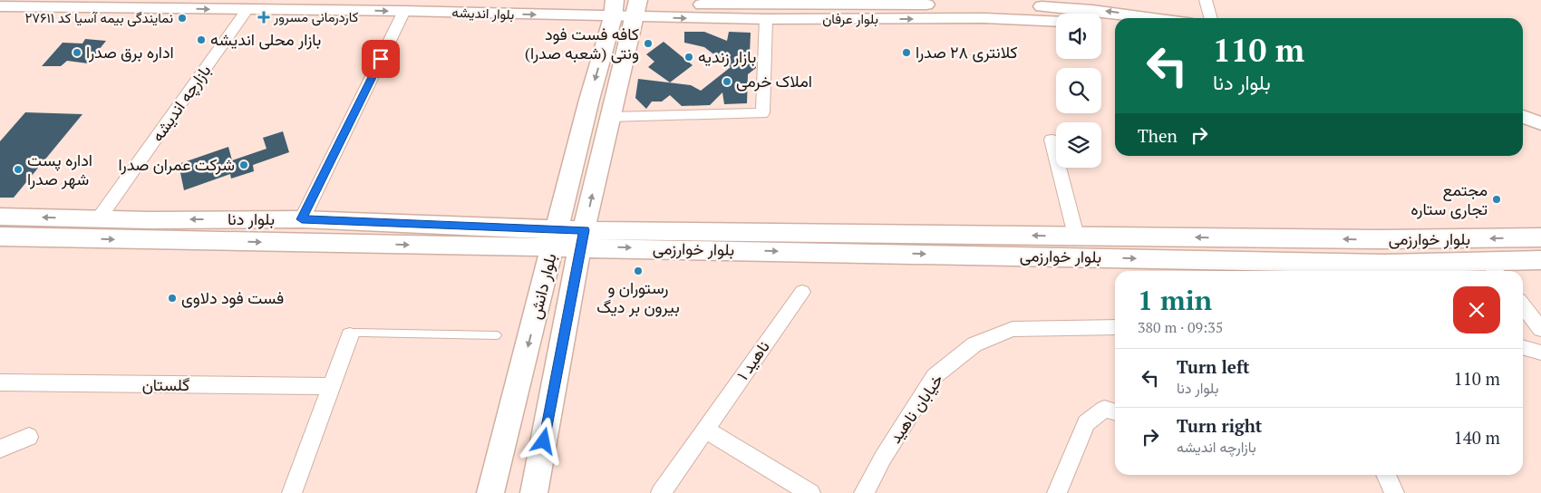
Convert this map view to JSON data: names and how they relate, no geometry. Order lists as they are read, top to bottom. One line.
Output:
{"streets":{"main road":["بلوار دنا","بلوار خوارزمی","بلوار دانش"],"street":["بلوار اندیشه","بلوار عرفان","بازارچه اندیشه","ناهید ۱","گلستان","خیابان ناهید"]},"crossings":[["بلوار اندیشه","بلوار عرفان"],["بلوار اندیشه","بازارچه اندیشه"],["بلوار اندیشه","بلوار دانش"],["بلوار عرفان","بلوار دانش"],["بازارچه اندیشه","بلوار دنا"],["بلوار دنا","بلوار خوارزمی"],["بلوار دنا","بلوار دانش"],["بلوار خوارزمی","بلوار دانش"]],"one_way":["بلوار اندیشه"],"places":{"health":["کاردرمانی مسرور"],"other":["نمایندگی بیمه آسیا کد ۲۷۶۱۱","بازار محلی اندیشه","کافه فست فود ونتی (شعبه صدرا)","اداره برق صدرا","کلانتری ۲۸ صدرا","بازار زندیه","املاک خرمی","شرکت عمران صدرا","اداره پست شهر صدرا","مجتمع تجاری ستاره","رستوران و بیرون بر دیگ","فست فود دلاوی"]},"page":{"turn":["110 m","بلوار دنا"],"then":"Then","heading":["1 min","380 m · 09:35"],"list":[{"name":"Turn left","note":"بلوار دنا","value":"110 m"},{"name":"Turn right","note":"بازارچه اندیشه","value":"140 m"}]}}
